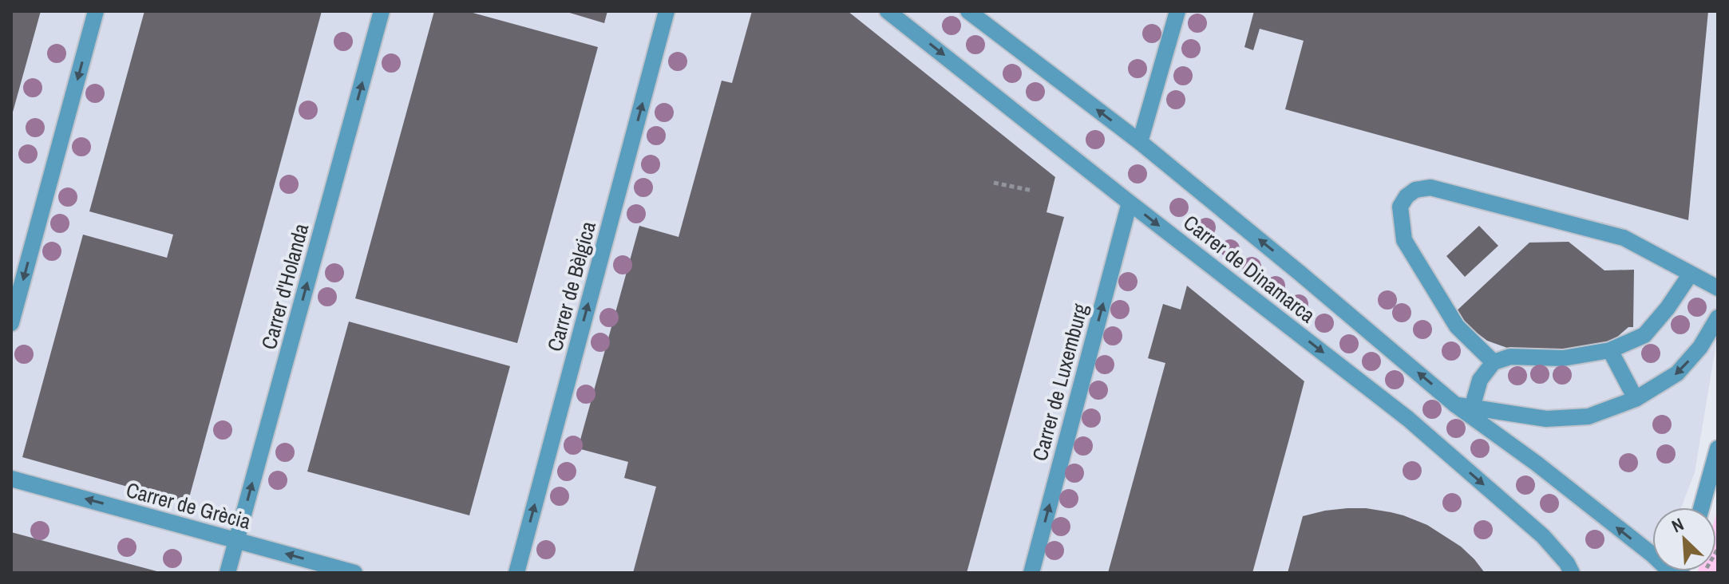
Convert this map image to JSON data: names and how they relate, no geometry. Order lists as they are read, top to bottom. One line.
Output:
{"streets":{"street":["Carrer de Dinamarca","Carrer d'Holanda","Carrer de Bèlgica","Carrer de Luxemburg","Carrer de Grècia"]},"crossings":[["Carrer de Dinamarca","Carrer de Luxemburg"],["Carrer d'Holanda","Carrer de Grècia"]],"one_way":["Carrer d'Holanda","Carrer de Bèlgica","Carrer de Luxemburg","Carrer de Grècia"],"north":"top left"}
